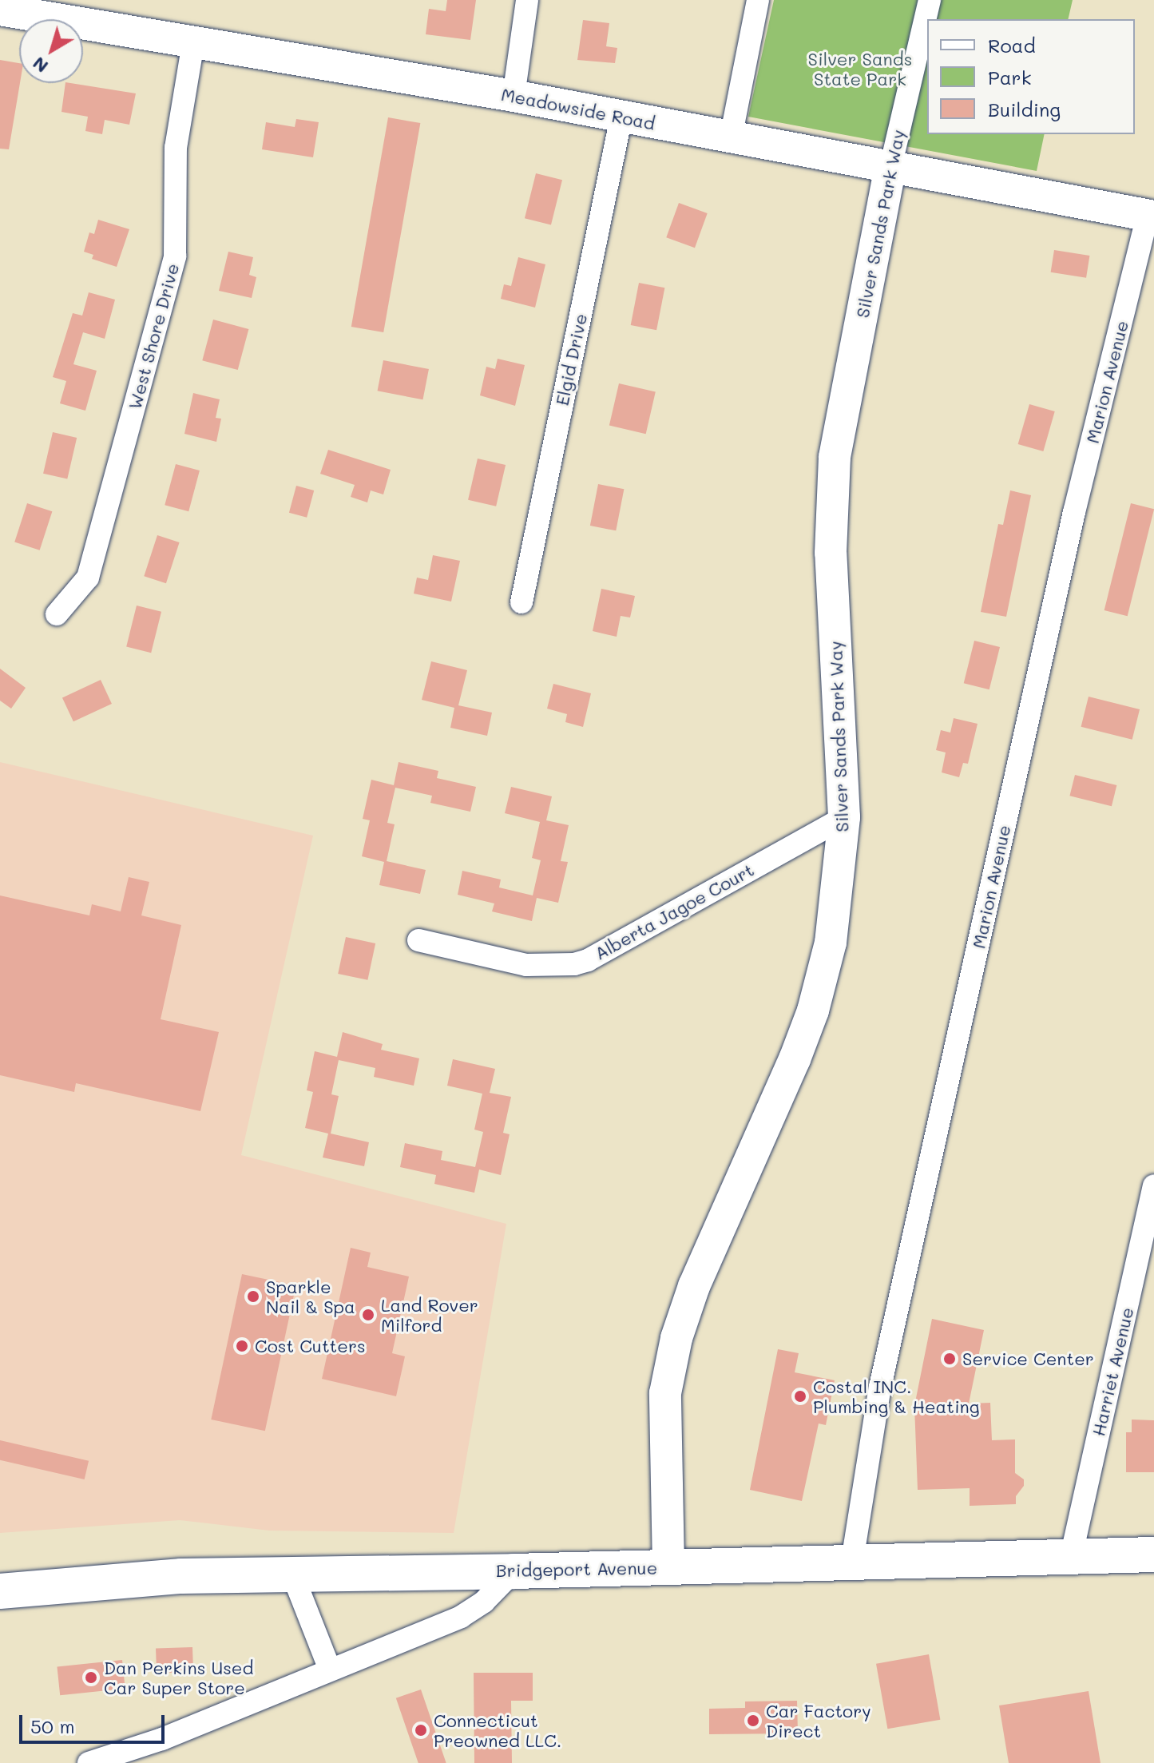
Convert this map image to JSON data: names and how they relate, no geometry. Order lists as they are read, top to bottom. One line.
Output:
{"streets":{"main road":["Bridgeport Avenue"],"street":["Meadowside Road","Silver Sands Park Way","West Shore Drive","Elgid Drive","Marion Avenue","Alberta Jagoe Court","Harriet Avenue"]},"crossings":[["Meadowside Road","Silver Sands Park Way"],["Meadowside Road","West Shore Drive"],["Meadowside Road","Elgid Drive"],["Meadowside Road","Marion Avenue"],["Silver Sands Park Way","Alberta Jagoe Court"],["Silver Sands Park Way","Bridgeport Avenue"],["Marion Avenue","Bridgeport Avenue"],["Harriet Avenue","Bridgeport Avenue"]],"parks":["Silver Sands State Park"],"places":["Sparkle Nail & Spa","Land Rover Milford","Cost Cutters","Service Center","Costal INC. Plumbing & Heating","Dan Perkins Used Car Super Store","Car Factory Direct","Connecticut Preowned LLC."],"legend":["Road","Park","Building"],"scale_bar":"50 m","north":"bottom left"}
